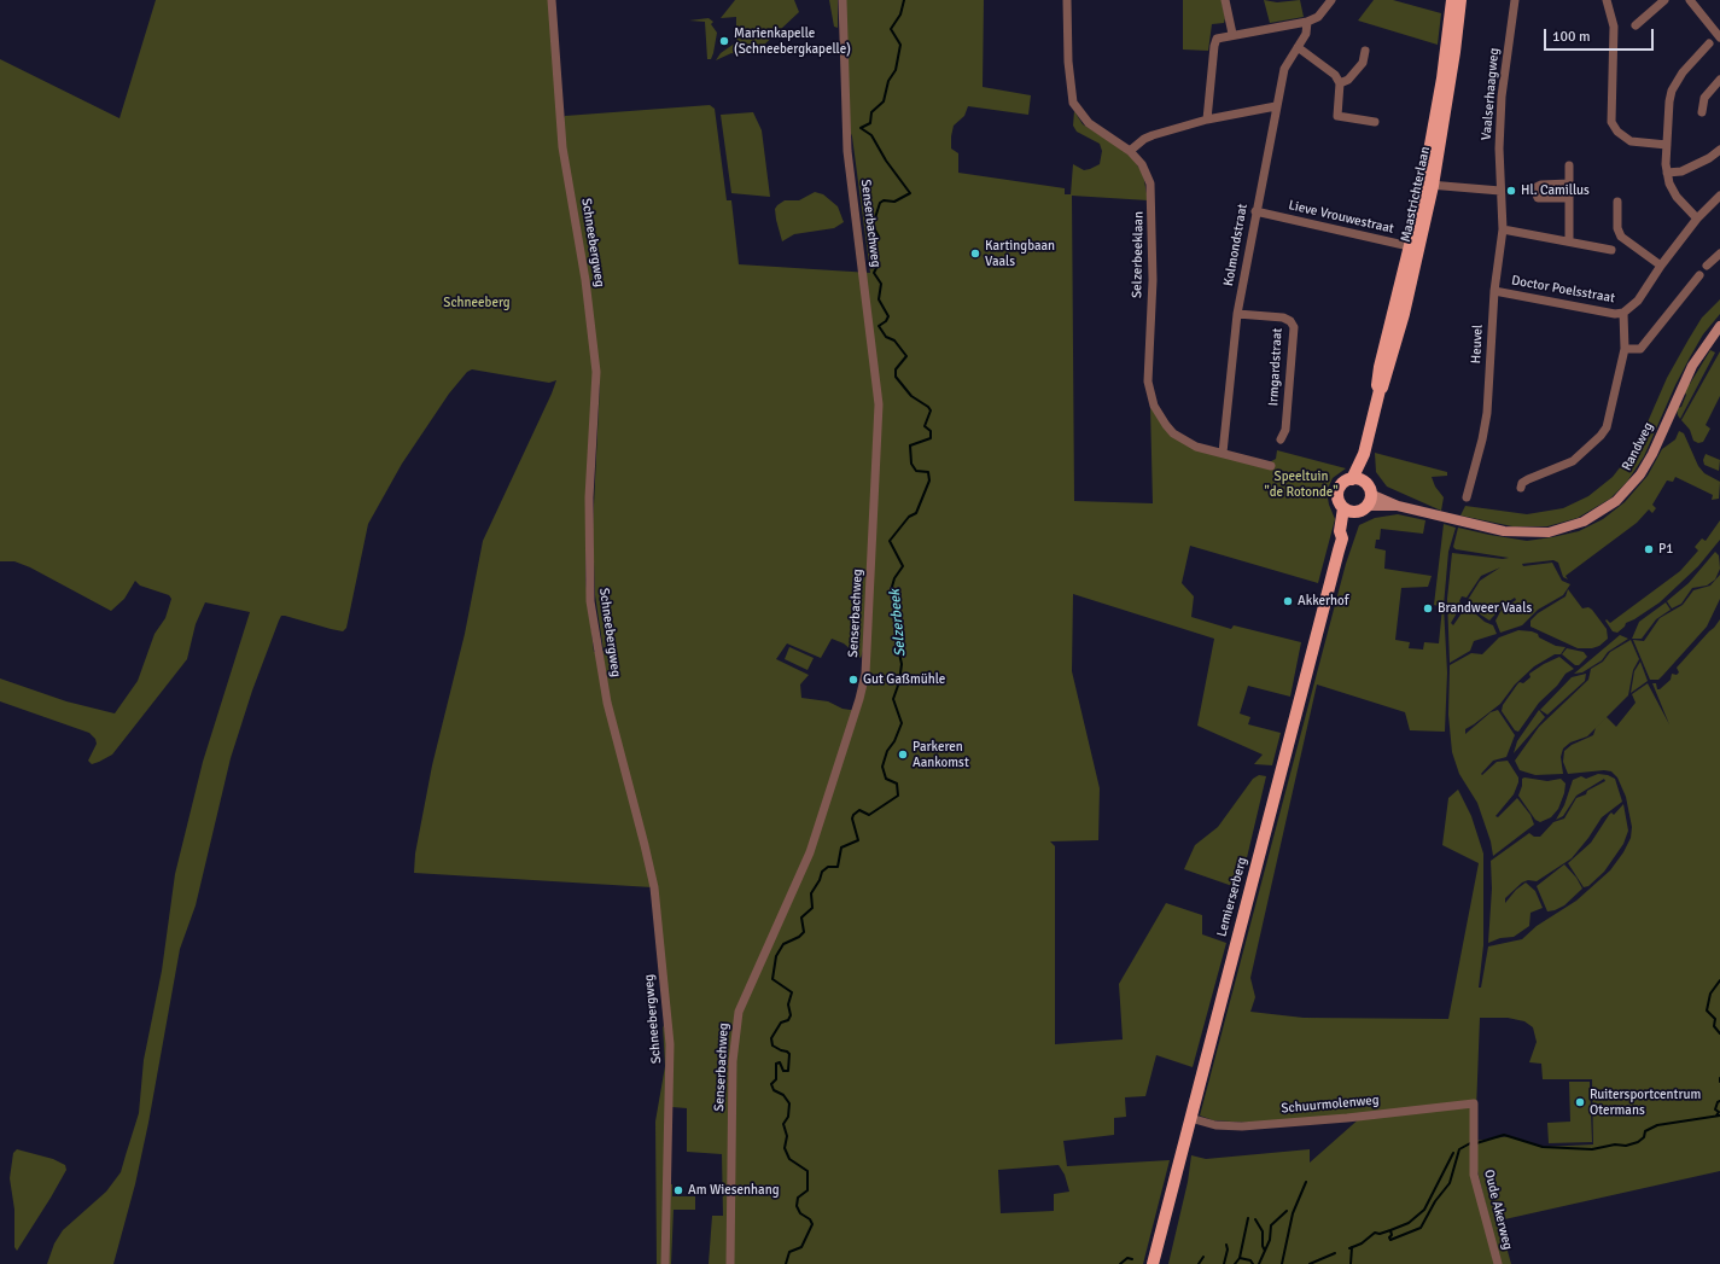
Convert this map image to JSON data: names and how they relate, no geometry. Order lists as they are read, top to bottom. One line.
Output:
{"streets":{"main road":["Maastrichterlaan","Randweg","Lemierserberg"],"street":["Vaalserhaagweg","Lieve Vrouwestraat","Senserbachweg","Schneebergweg","Kolmondstraat","Selzerbeeklaan","Doctor Poelsstraat","Heuvel","Irmgardstraat","Schuurmolenweg","Oude Akerweg"]},"crossings":[["Vaalserhaagweg","Heuvel"],["Maastrichterlaan","Lieve Vrouwestraat"],["Maastrichterlaan","Randweg"],["Maastrichterlaan","Lemierserberg"],["Lieve Vrouwestraat","Kolmondstraat"],["Kolmondstraat","Selzerbeeklaan"],["Kolmondstraat","Irmgardstraat"],["Doctor Poelsstraat","Heuvel"],["Lemierserberg","Schuurmolenweg"],["Schuurmolenweg","Oude Akerweg"]],"water":["Selzerbeek"],"parks":["Schneeberg","Speeltuin \"de Rotonde\""],"places":["Marienkapelle (Schneebergkapelle)","Hl. Camillus","Kartingbaan Vaals","P1","Akkerhof","Brandweer Vaals","Gut Gaßmühle","Parkeren Aankomst","Ruitersportcentrum Otermans","Am Wiesenhang"],"scale_bar":"100 m"}
